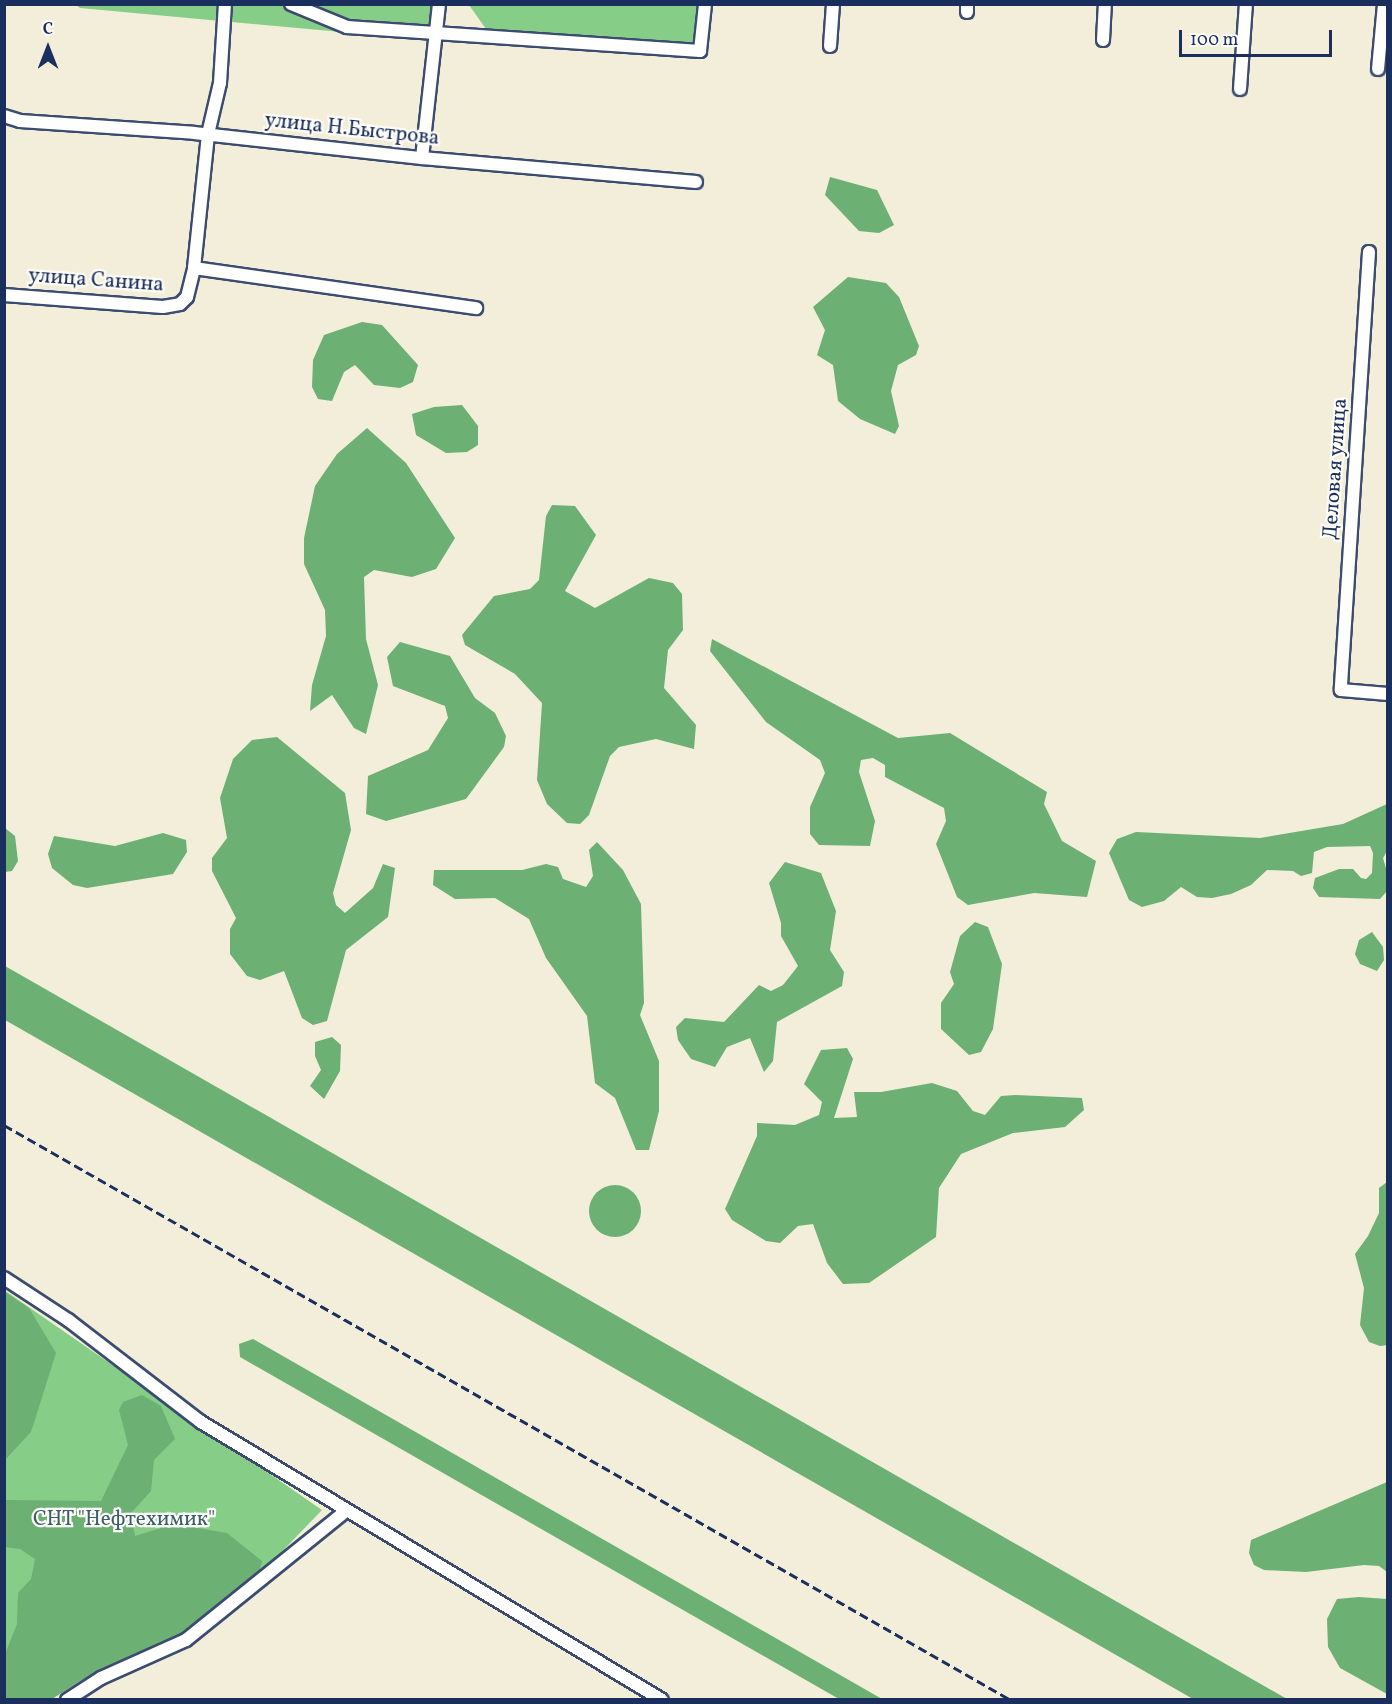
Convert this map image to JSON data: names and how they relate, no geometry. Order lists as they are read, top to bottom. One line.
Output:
{"streets":{"street":["улица Н.Быстрова","улица Санина","Деловая улица"]},"crossings":[["улица Н.Быстрова","улица Санина"]],"parks":["СНТ \"Нефтехимик\""],"scale_bar":"100 m","north":"top"}
